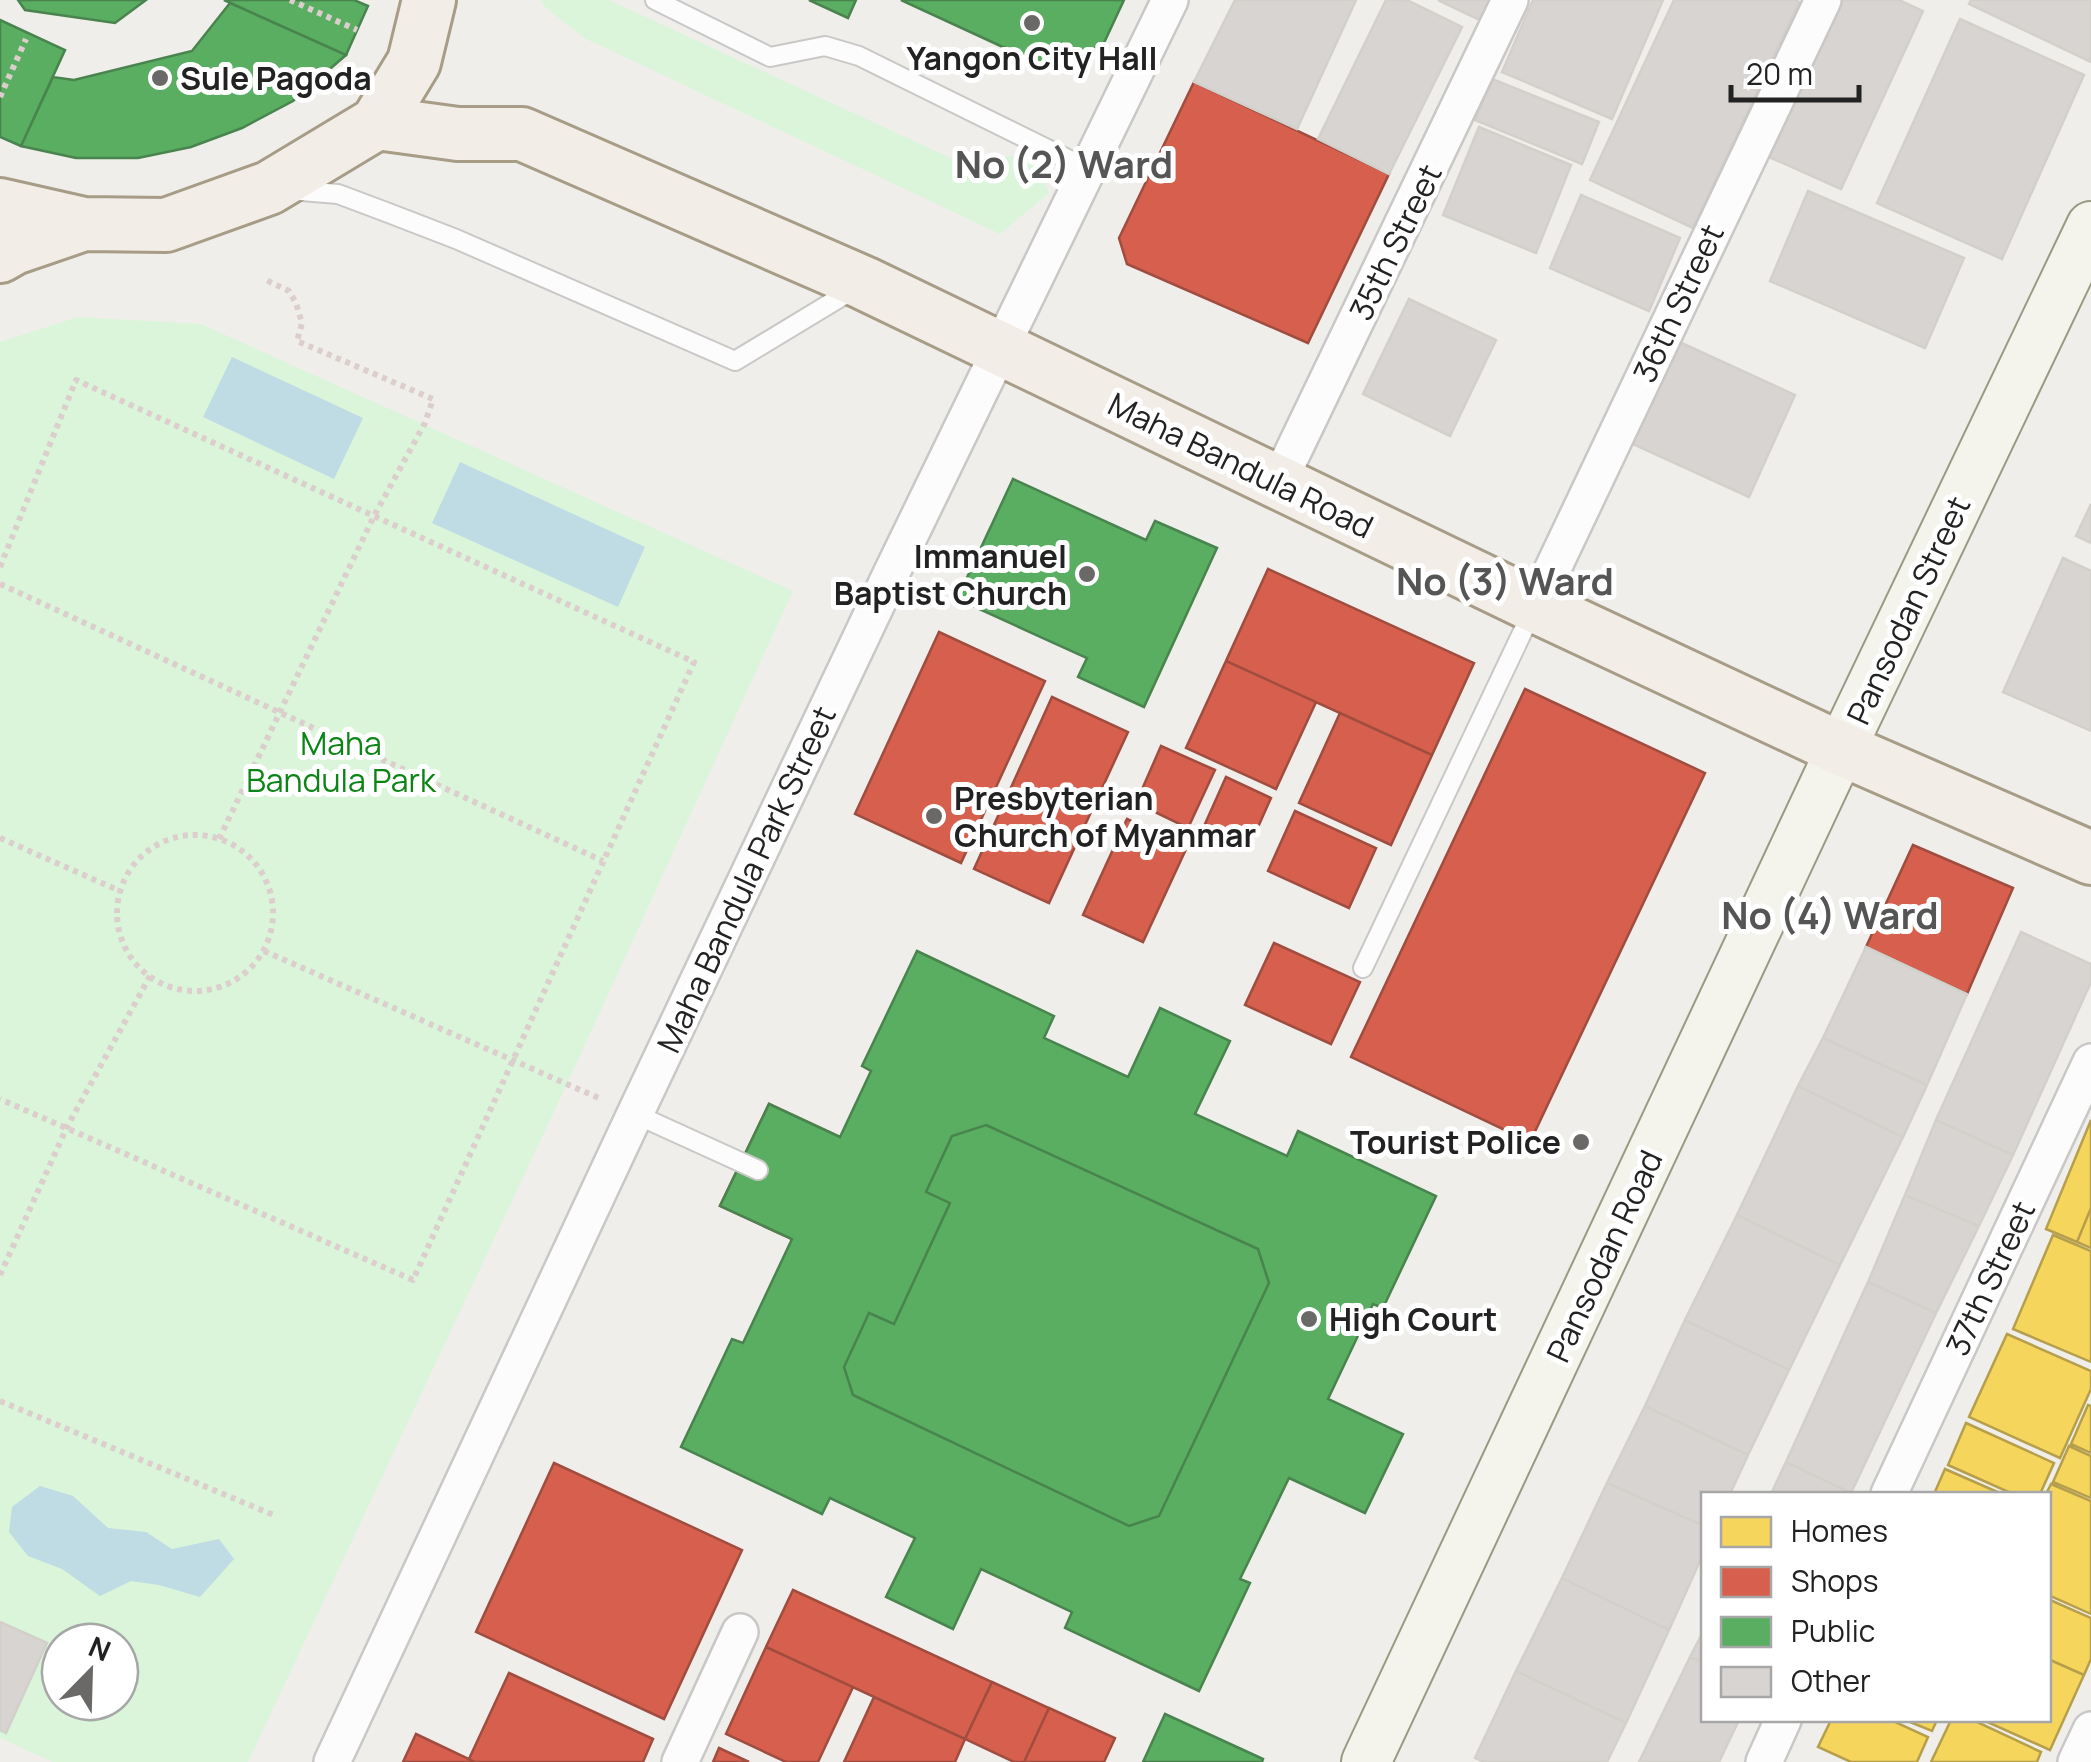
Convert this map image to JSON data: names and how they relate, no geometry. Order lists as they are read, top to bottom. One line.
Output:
{"streets":{"main road":["Maha Bandula Road","Pansodan Street","Pansodan Road"],"street":["35th Street","36th Street","Maha Bandula Park Street","37th Street"]},"crossings":[["35th Street","Maha Bandula Road"],["36th Street","Maha Bandula Road"],["Maha Bandula Road","Pansodan Street"],["Maha Bandula Road","Maha Bandula Park Street"],["Maha Bandula Road","Pansodan Road"],["Pansodan Street","Pansodan Road"]],"districts":["No (2) Ward","No (3) Ward","No (4) Ward"],"parks":["Maha Bandula Park"],"places":["Yangon City Hall","Sule Pagoda","Immanuel Baptist Church","Presbyterian Church of Myanmar","Tourist Police","High Court"],"legend":["Homes","Shops","Public","Other"],"scale_bar":"20 m","north":"top right"}
